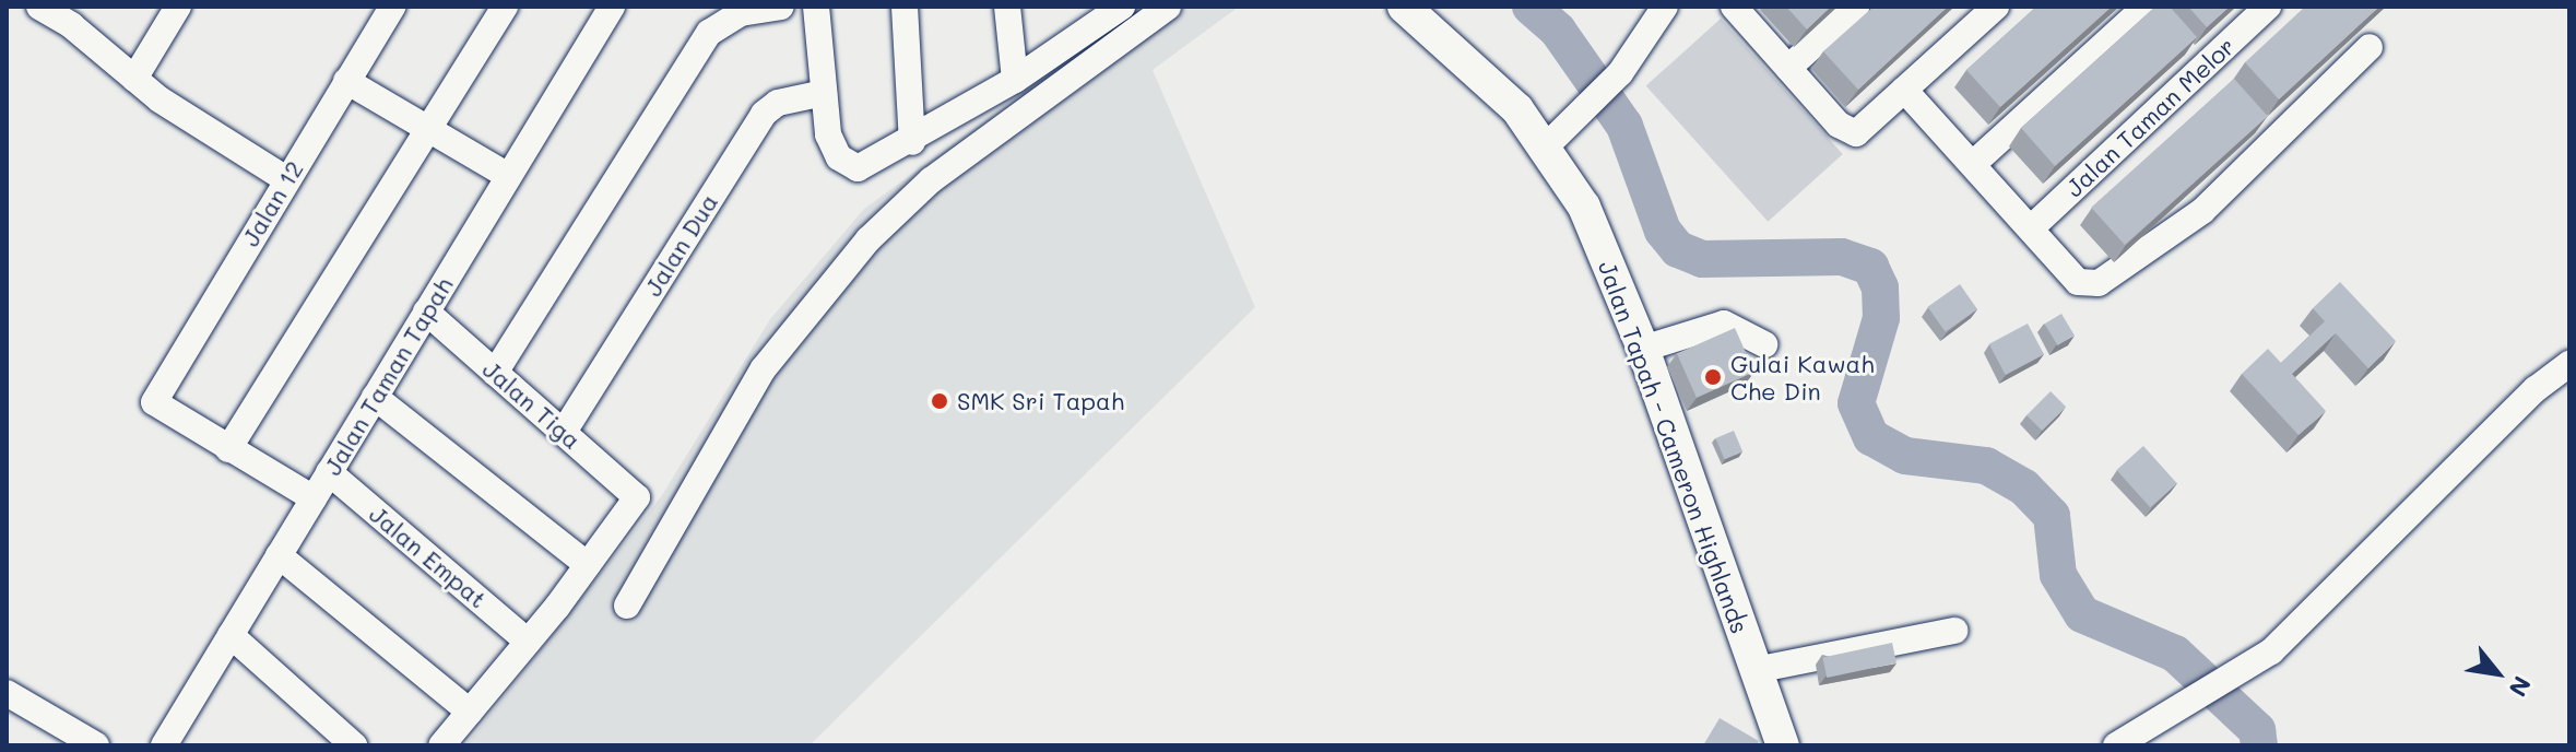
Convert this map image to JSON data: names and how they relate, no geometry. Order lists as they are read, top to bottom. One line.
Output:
{"streets":{"main road":["Jalan Tapah - Cameron Highlands"],"street":["Jalan Taman Melor","Jalan 12","Jalan Dua","Jalan Taman Tapah","Jalan Tiga","Jalan Empat"]},"crossings":[["Jalan Dua","Jalan Tiga"],["Jalan Taman Tapah","Jalan Tiga"],["Jalan Taman Tapah","Jalan Empat"]],"places":["Gulai Kawah Che Din","SMK Sri Tapah"],"north":"bottom right"}
